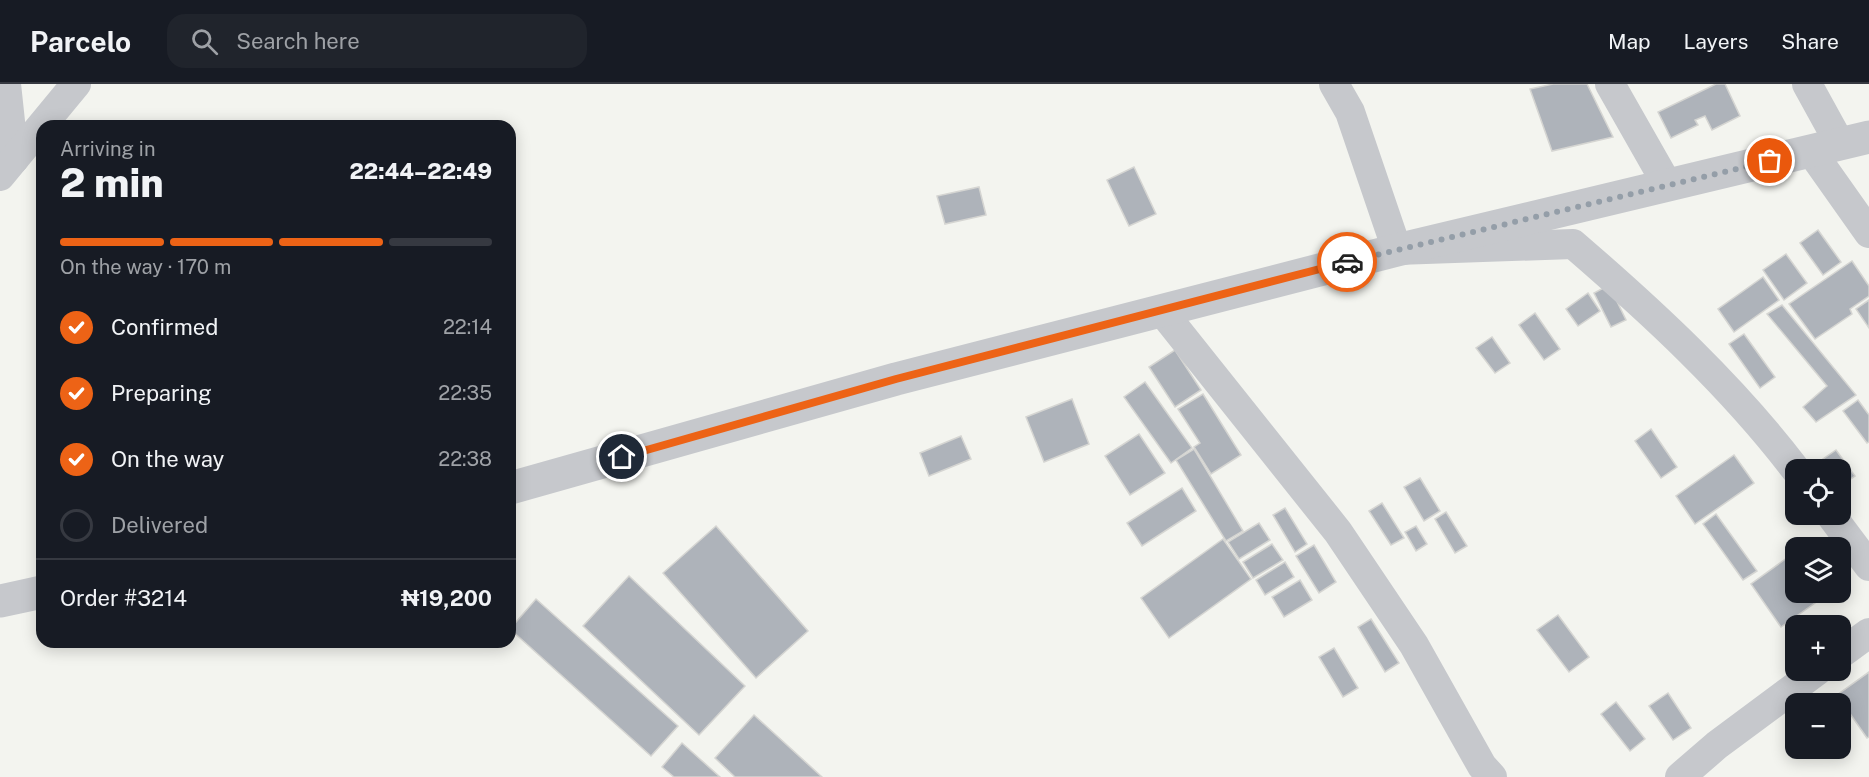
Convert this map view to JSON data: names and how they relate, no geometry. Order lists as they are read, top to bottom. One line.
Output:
{"page":{"header":"Parcelo","search":"Search here","nav":["Map","Layers","Share"],"heading":["2 min","Arriving in","22:44–22:49"],"panel":["Order #3214","₦19,200"],"bar":"On the way · 170 m","list":[["Confirmed","22:14"],["Preparing","22:35"],["On the way","22:38"],"Delivered"],"map_buttons":["+","−"]}}
